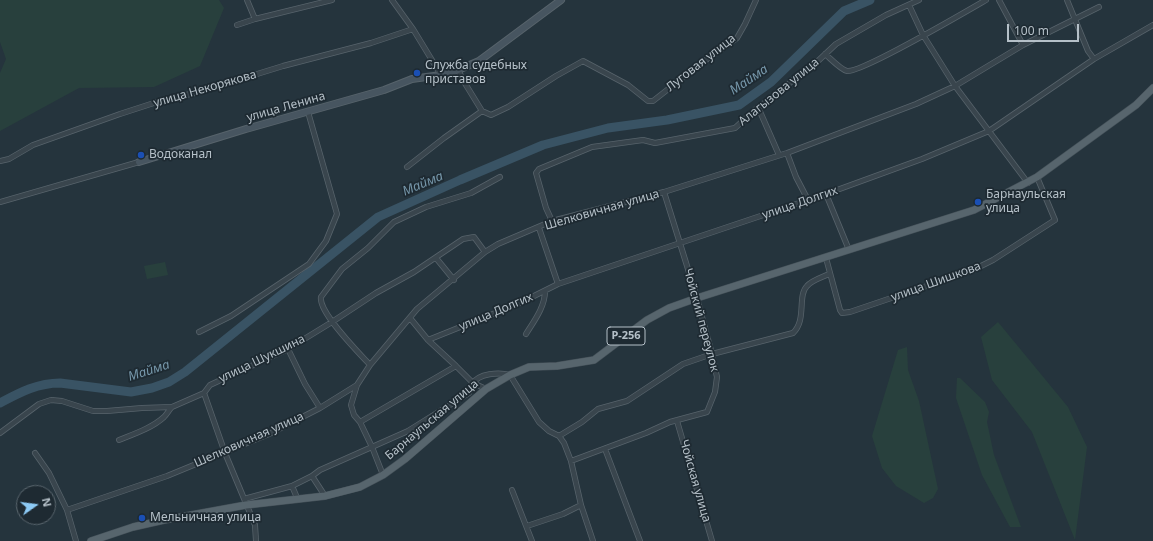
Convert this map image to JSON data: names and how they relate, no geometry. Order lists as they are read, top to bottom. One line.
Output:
{"streets":{"main road":["Р-256","Барнаульская улица"],"street":["Луговая улица","улица Некорякова","Алагызова улица","улица Ленина","улица Долгих","Шелковичная улица","улица Шишкова","Чойский переулок","улица Шукшина","Чойская улица"]},"crossings":[["Алагызова улица","Шелковичная улица"],["улица Долгих","Чойский переулок"],["Шелковичная улица","Чойский переулок"],["Шелковичная улица","улица Шукшина"],["улица Шишкова","Барнаульская улица"],["Чойский переулок","Барнаульская улица"],["Чойский переулок","Чойская улица"]],"water":["Майма"],"places":["Служба судебных приставов","Водоканал","Барнаульская улица","Мельничная улица"],"scale_bar":"100 m","north":"right"}
